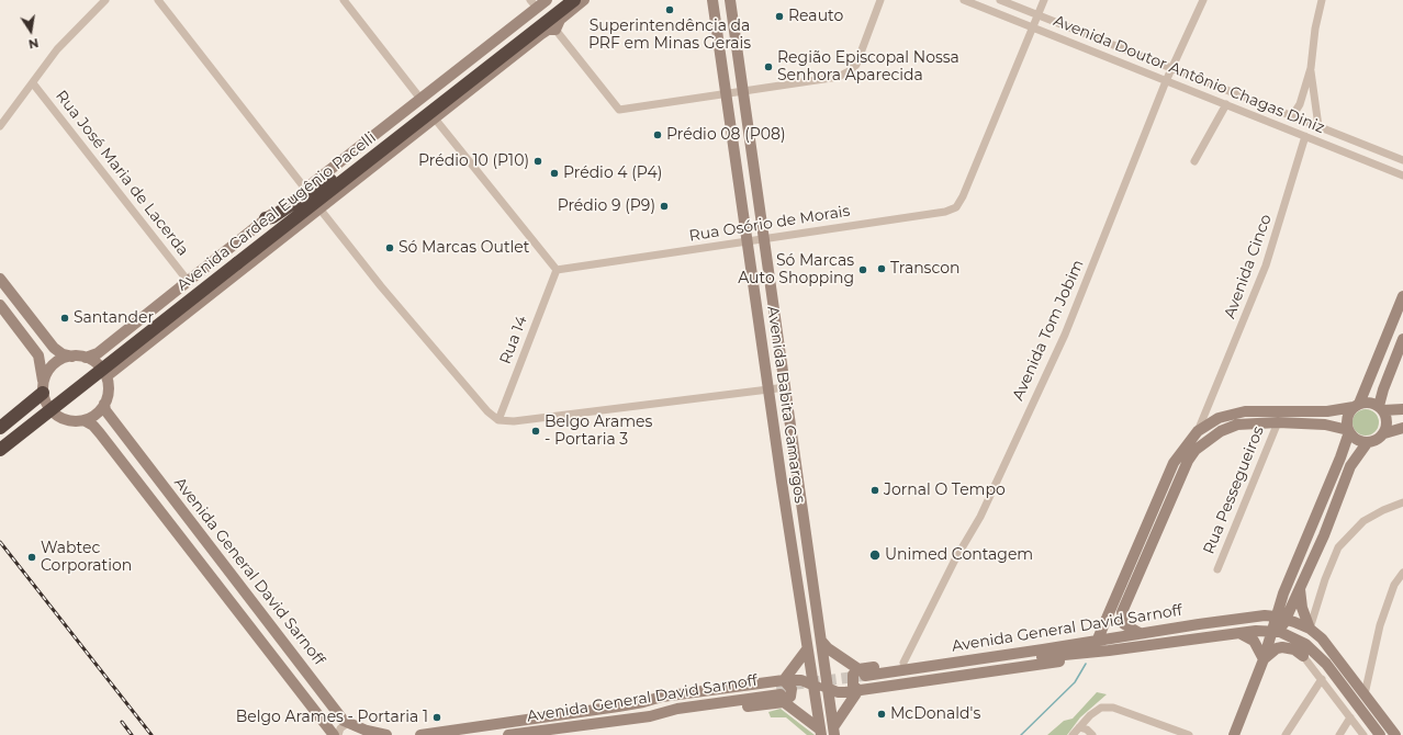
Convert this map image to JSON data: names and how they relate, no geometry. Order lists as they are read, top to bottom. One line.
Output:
{"streets":{"highway":["Avenida Cardeal Eugênio Pacelli"],"main road":["Avenida Babita Camargos","Avenida General David Sarnoff"],"street":["Avenida Doutor Antônio Chagas Diniz","Rua José Maria de Lacerda","Rua Osório de Morais","Avenida Cinco","Avenida Tom Jobim","Rua 14","Rua Pessegueiros"]},"crossings":[["Avenida Doutor Antônio Chagas Diniz","Rua Osório de Morais"],["Avenida Doutor Antônio Chagas Diniz","Avenida Cinco"],["Avenida Doutor Antônio Chagas Diniz","Avenida Tom Jobim"],["Rua José Maria de Lacerda","Avenida Cardeal Eugênio Pacelli"],["Avenida Cardeal Eugênio Pacelli","Avenida General David Sarnoff"],["Rua Osório de Morais","Rua 14"],["Rua Osório de Morais","Avenida Babita Camargos"]],"places":["Superintendência da PRF em Minas Gerais","Reauto","Região Episcopal Nossa Senhora Aparecida","Prédio 08 (P08)","Prédio 10 (P10)","Prédio 4 (P4)","Prédio 9 (P9)","Só Marcas Outlet","Transcon","Só Marcas Auto Shopping","Santander","Belgo Arames - Portaria 3","Jornal O Tempo","Unimed Contagem","Wabtec Corporation","McDonald's","Belgo Arames - Portaria 1"],"north":"bottom"}
